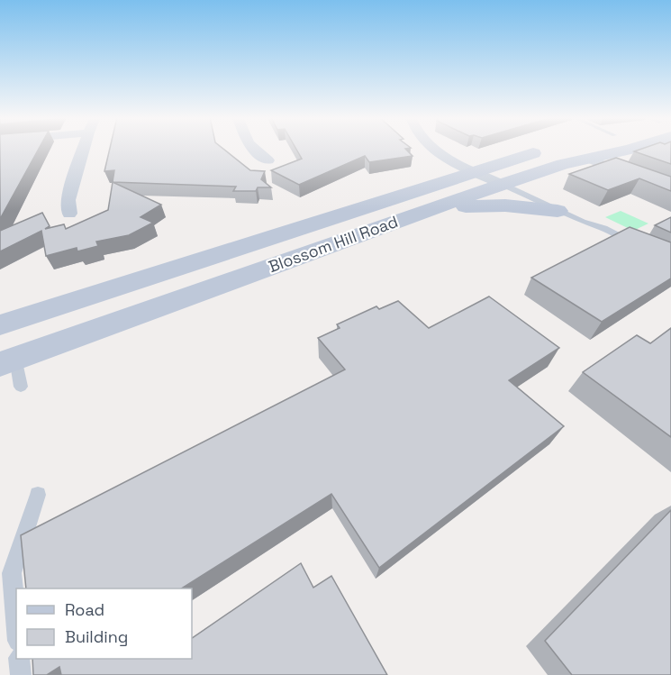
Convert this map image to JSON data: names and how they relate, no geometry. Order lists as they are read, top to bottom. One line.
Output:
{"streets":{"main road":["Blossom Hill Road"]},"legend":["Road","Building"]}
